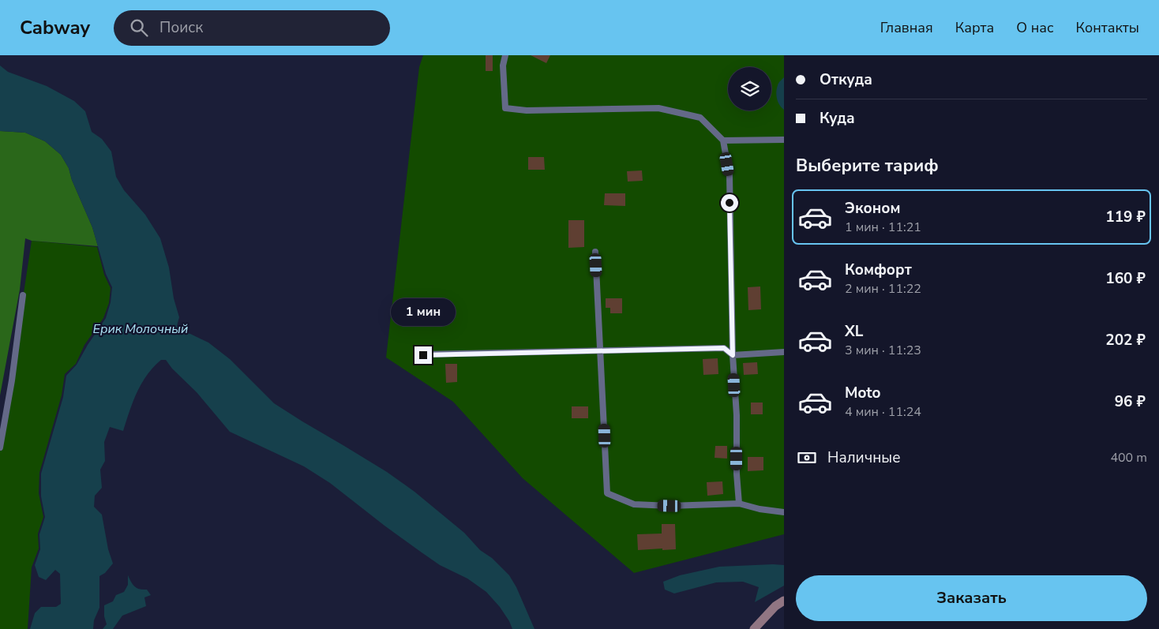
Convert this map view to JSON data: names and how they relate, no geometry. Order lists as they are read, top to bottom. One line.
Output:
{"water":["Ерик Молочный"],"page":{"header":"Cabway","search":"Поиск","nav":["Главная","Карта","О нас","Контакты"],"banner":["Откуда","Куда"],"heading":"Выберите тариф","list":[{"name":"Эконом","note":"1 мин · 11:21","value":"119 ₽"},{"name":"Комфорт","note":"2 мин · 11:22","value":"160 ₽"},{"name":"XL","note":"3 мин · 11:23","value":"202 ₽"},{"name":"Moto","note":"4 мин · 11:24","value":"96 ₽"}],"bubble":"1 мин","pay":["Наличные","400 m"],"buttons":"Заказать"}}
